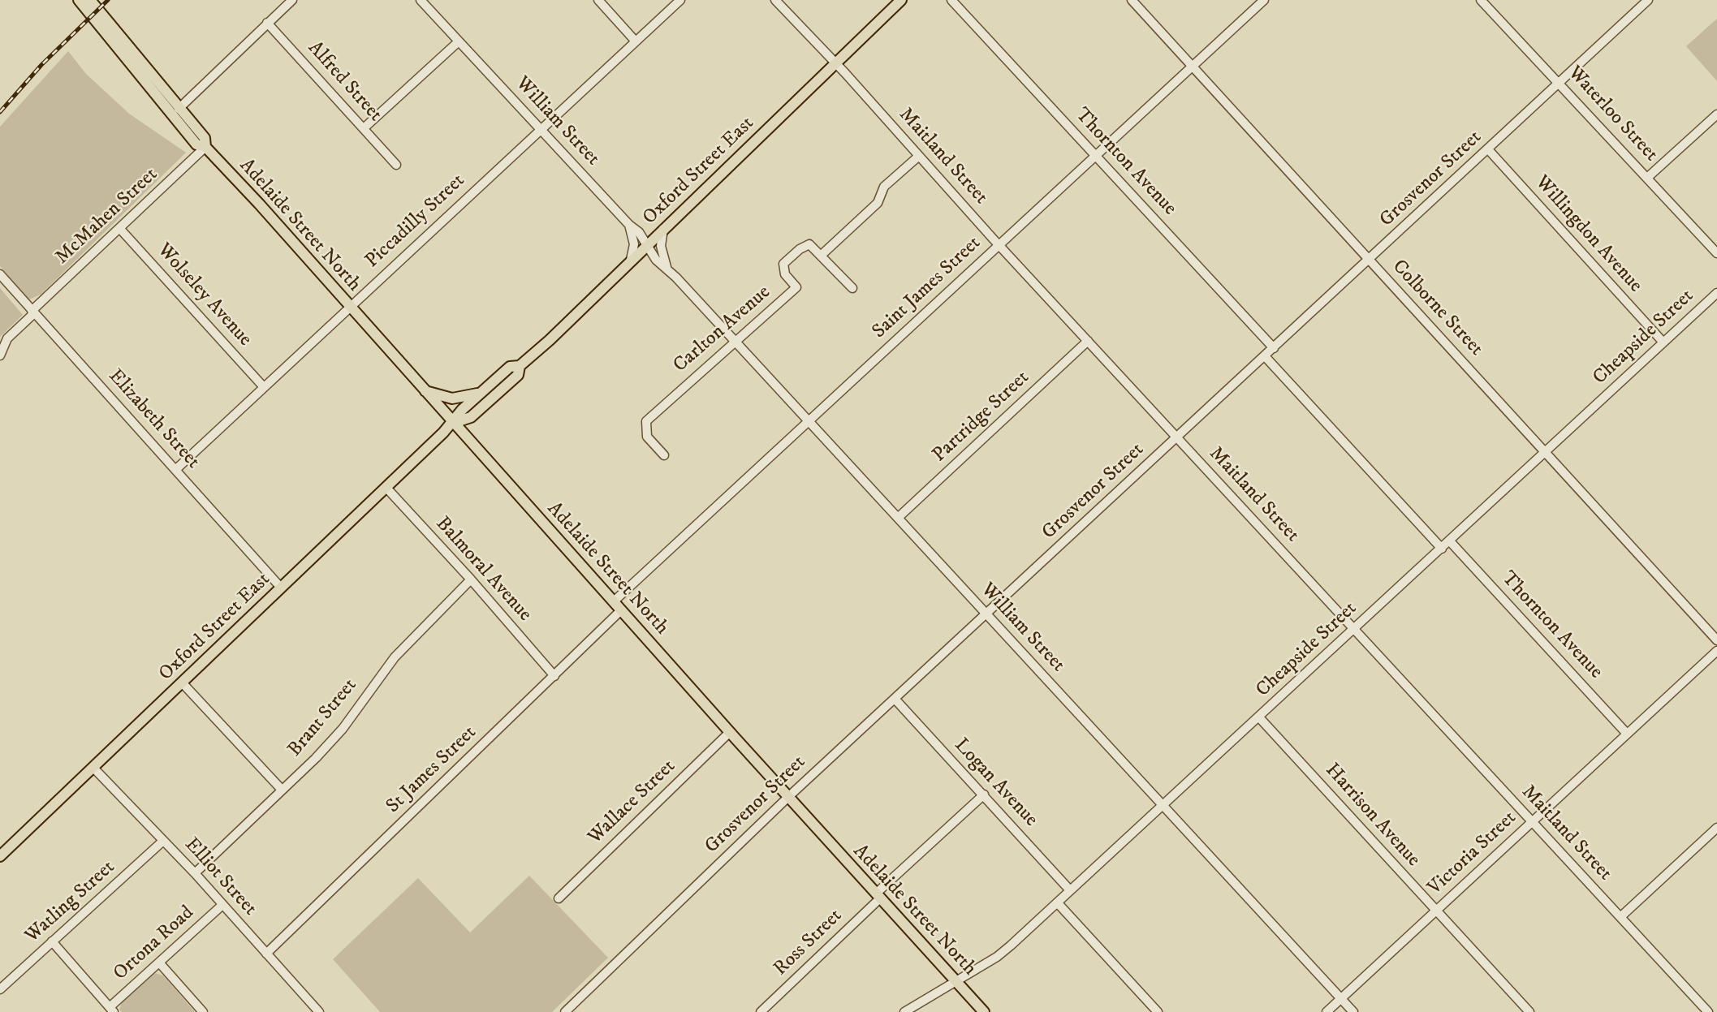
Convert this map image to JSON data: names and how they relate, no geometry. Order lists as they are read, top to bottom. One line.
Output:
{"streets":{"main road":["Oxford Street East","Adelaide Street North"],"street":["Alfred Street","Waterloo Street","William Street","Maitland Street","Thornton Avenue","Grosvenor Street","McMahen Street","Piccadilly Street","Willingdon Avenue","Saint James Street","Wolseley Avenue","Colborne Street","Carlton Avenue","Cheapside Street","Partridge Street","Elizabeth Street","Balmoral Avenue","Brant Street","St James Street","Logan Avenue","Wallace Street","Harrison Avenue","Victoria Street","Elliot Street","Watling Street","Ross Street","Ortona Road"]},"crossings":[["Waterloo Street","Grosvenor Street"],["William Street","Oxford Street East"],["William Street","Grosvenor Street"],["William Street","Piccadilly Street"],["William Street","Saint James Street"],["William Street","Carlton Avenue"],["William Street","Cheapside Street"],["William Street","Partridge Street"],["William Street","Victoria Street"],["Maitland Street","Oxford Street East"],["Maitland Street","Grosvenor Street"],["Maitland Street","Saint James Street"],["Maitland Street","Cheapside Street"],["Maitland Street","Partridge Street"],["Maitland Street","Victoria Street"],["Thornton Avenue","Grosvenor Street"],["Thornton Avenue","Saint James Street"],["Thornton Avenue","Cheapside Street"],["Thornton Avenue","Victoria Street"],["Oxford Street East","Adelaide Street North"],["Oxford Street East","Elizabeth Street"],["Oxford Street East","Balmoral Avenue"],["Oxford Street East","Elliot Street"],["Grosvenor Street","Adelaide Street North"],["Grosvenor Street","Willingdon Avenue"],["Grosvenor Street","Colborne Street"],["Grosvenor Street","Logan Avenue"],["McMahen Street","Adelaide Street North"],["McMahen Street","Wolseley Avenue"],["McMahen Street","Elizabeth Street"],["Piccadilly Street","Adelaide Street North"],["Piccadilly Street","Wolseley Avenue"],["Piccadilly Street","Elizabeth Street"],["Adelaide Street North","Saint James Street"],["Adelaide Street North","Cheapside Street"],["Adelaide Street North","St James Street"],["Adelaide Street North","Wallace Street"],["Adelaide Street North","Ross Street"],["Willingdon Avenue","Cheapside Street"],["Saint James Street","Colborne Street"],["Colborne Street","Cheapside Street"],["Cheapside Street","Logan Avenue"],["Cheapside Street","Harrison Avenue"],["Balmoral Avenue","Brant Street"],["Balmoral Avenue","St James Street"],["Brant Street","Elliot Street"],["St James Street","Elliot Street"],["Logan Avenue","Ross Street"],["Harrison Avenue","Victoria Street"],["Elliot Street","Watling Street"],["Elliot Street","Ortona Road"]]}
